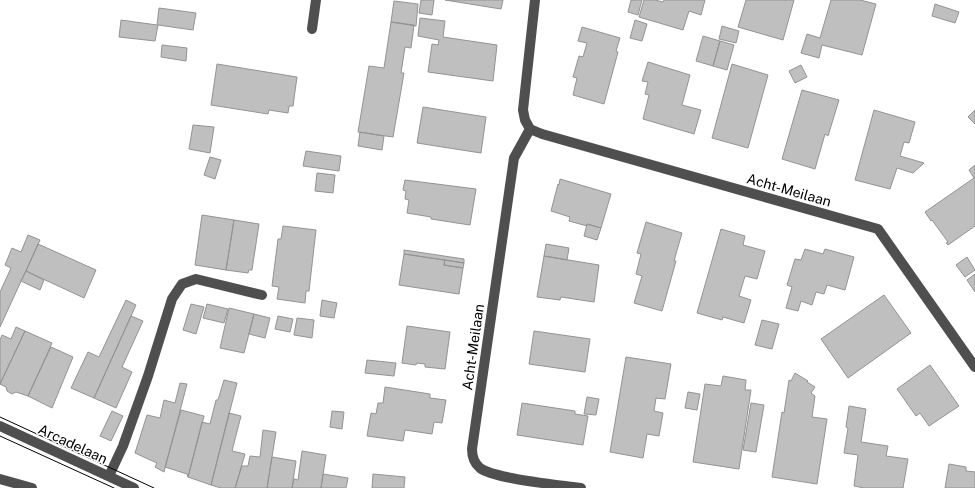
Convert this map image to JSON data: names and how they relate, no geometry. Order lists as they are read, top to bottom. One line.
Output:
{"streets":{"street":["Acht-Meilaan","Arcadelaan"]}}
